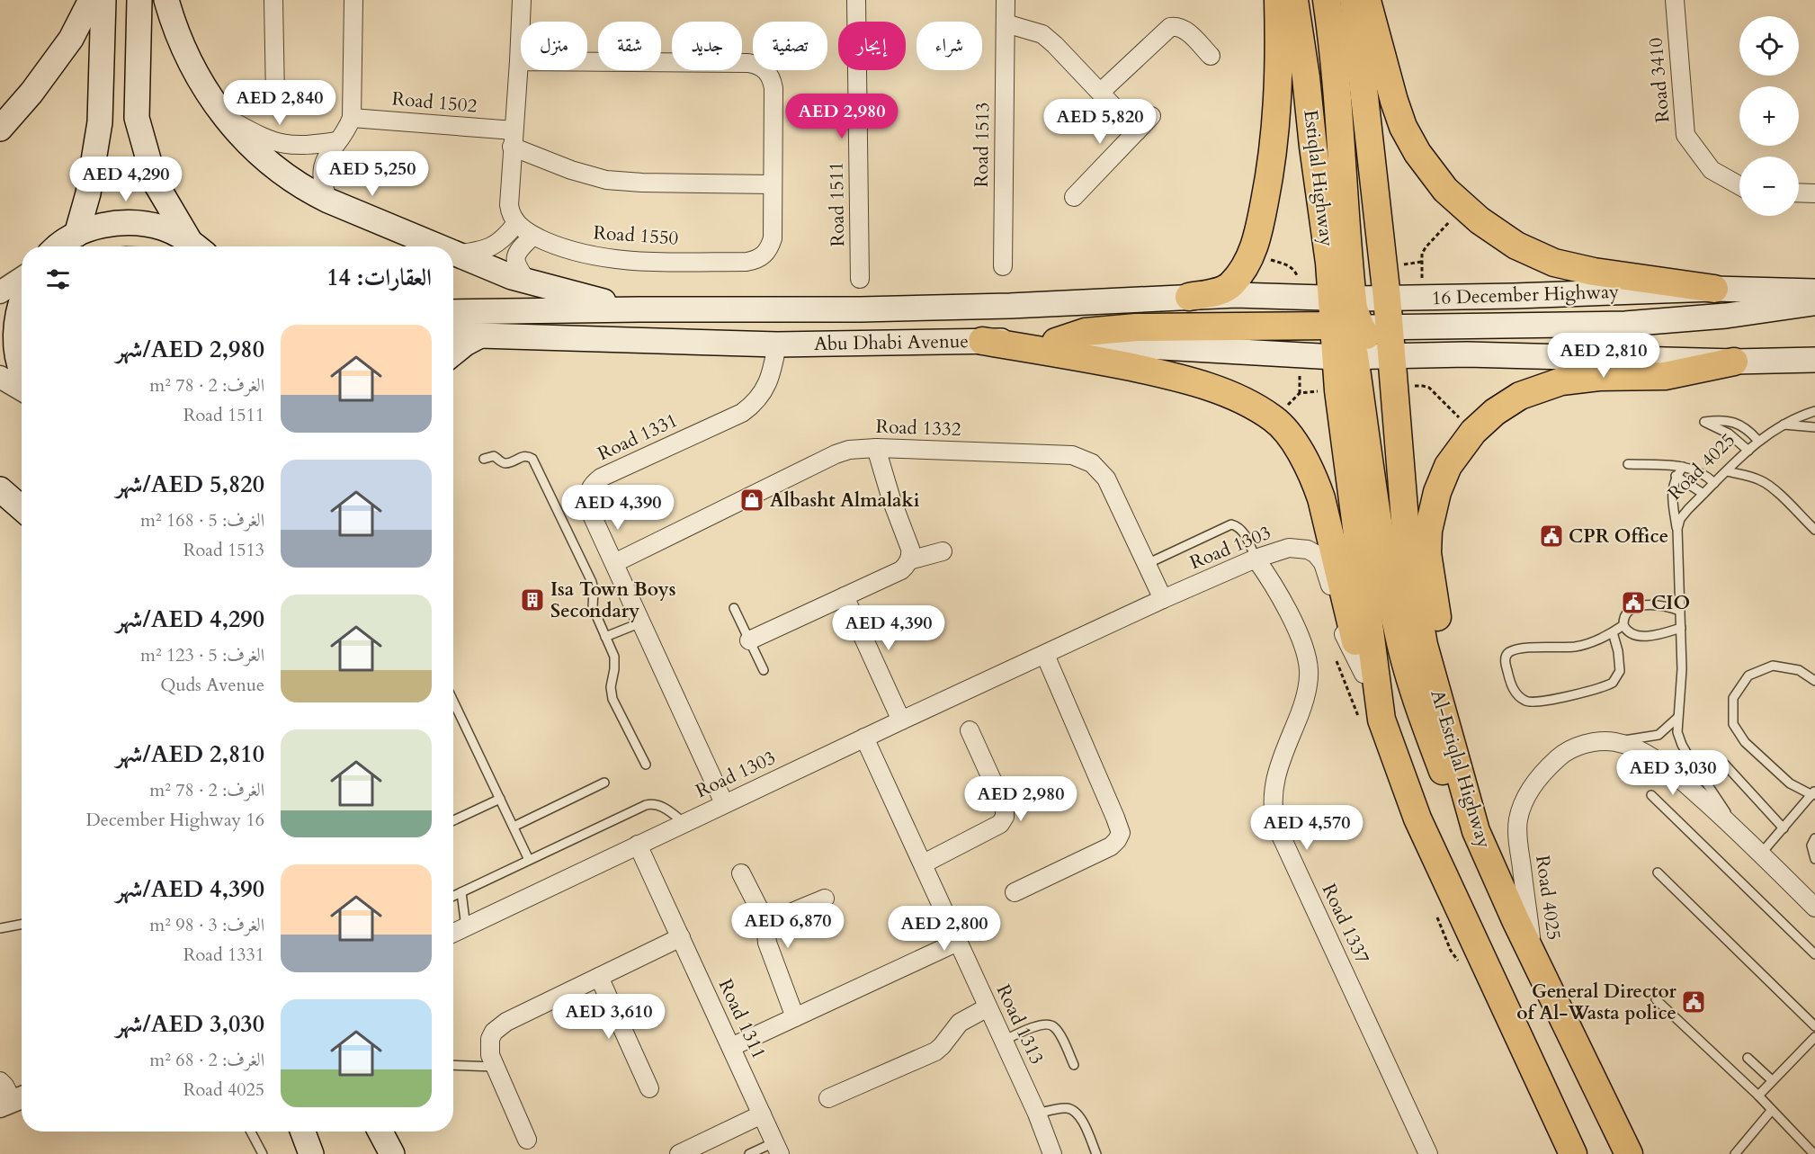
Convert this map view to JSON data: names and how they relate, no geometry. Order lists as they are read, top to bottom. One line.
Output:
{"streets":{"main road":["Estiqlal Highway","16 December Highway","Abu Dhabi Avenue","Al-Estiqlal Highway"],"street":["Road 3410","Road 1502","Road 1513","Road 1511","Road 1550","Road 1332","Road 1331","Road 4025","Road 1303","Road 1337","Road 1311","Road 1313"]},"crossings":[["Estiqlal Highway","Abu Dhabi Avenue"],["Abu Dhabi Avenue","Road 1331"],["Road 1332","Road 1331"],["Road 1332","Road 1303"],["Road 1331","Road 1303"],["Road 4025","Al-Estiqlal Highway"],["Road 1303","Road 1337"],["Road 1303","Road 1311"],["Road 1303","Road 1313"]],"places":{"shop":["Albasht Almalaki"],"public building":["CPR Office","CIO","General Director of Al-Wasta police"],"building":["Isa Town Boys Secondary"]},"page":{"map_buttons":["+","−"],"chip":["شراء","إيجار","تصفية","جديد","شقة","منزل"],"price":["AED 2,840","AED 2,980","AED 5,820","AED 5,250","AED 4,290","AED 2,810","AED 4,390","AED 4,390","AED 3,030","AED 2,980","AED 4,570","AED 6,870","AED 2,800","AED 3,610"],"heading":"العقارات: 14","list":[{"name":"AED 2,980/شهر","note":"الغرف: 2 · 78 m² · Road 1511"},{"name":"AED 5,820/شهر","note":"الغرف: 5 · 168 m² · Road 1513"},{"name":"AED 4,290/شهر","note":"الغرف: 5 · 123 m² · Quds Avenue"},{"name":"AED 2,810/شهر","note":"الغرف: 2 · 78 m² · 16 December Highway"},{"name":"AED 4,390/شهر","note":"الغرف: 3 · 98 m² · Road 1331"},{"name":"AED 3,030/شهر","note":"الغرف: 2 · 68 m² · Road 4025"}]}}
